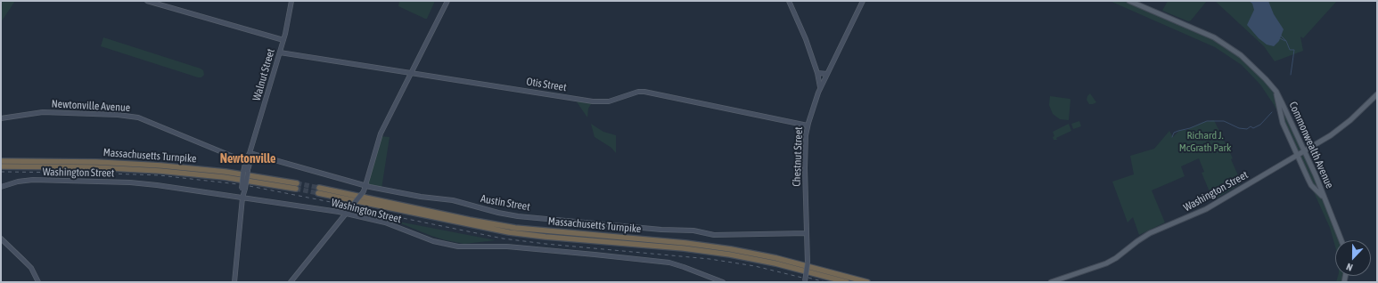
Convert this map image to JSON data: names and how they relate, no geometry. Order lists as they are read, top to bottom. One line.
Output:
{"streets":{"highway":["Massachusetts Turnpike"],"main road":["Walnut Street","Otis Street","Newtonville Avenue","Commonwealth Avenue","Chestnut Street","Washington Street","Austin Street"]},"crossings":[["Walnut Street","Otis Street"],["Walnut Street","Newtonville Avenue"],["Walnut Street","Washington Street"],["Walnut Street","Austin Street"],["Otis Street","Chestnut Street"],["Commonwealth Avenue","Washington Street"],["Chestnut Street","Austin Street"]],"districts":["Newtonville"],"parks":["Richard J. McGrath Park"],"north":"bottom"}
